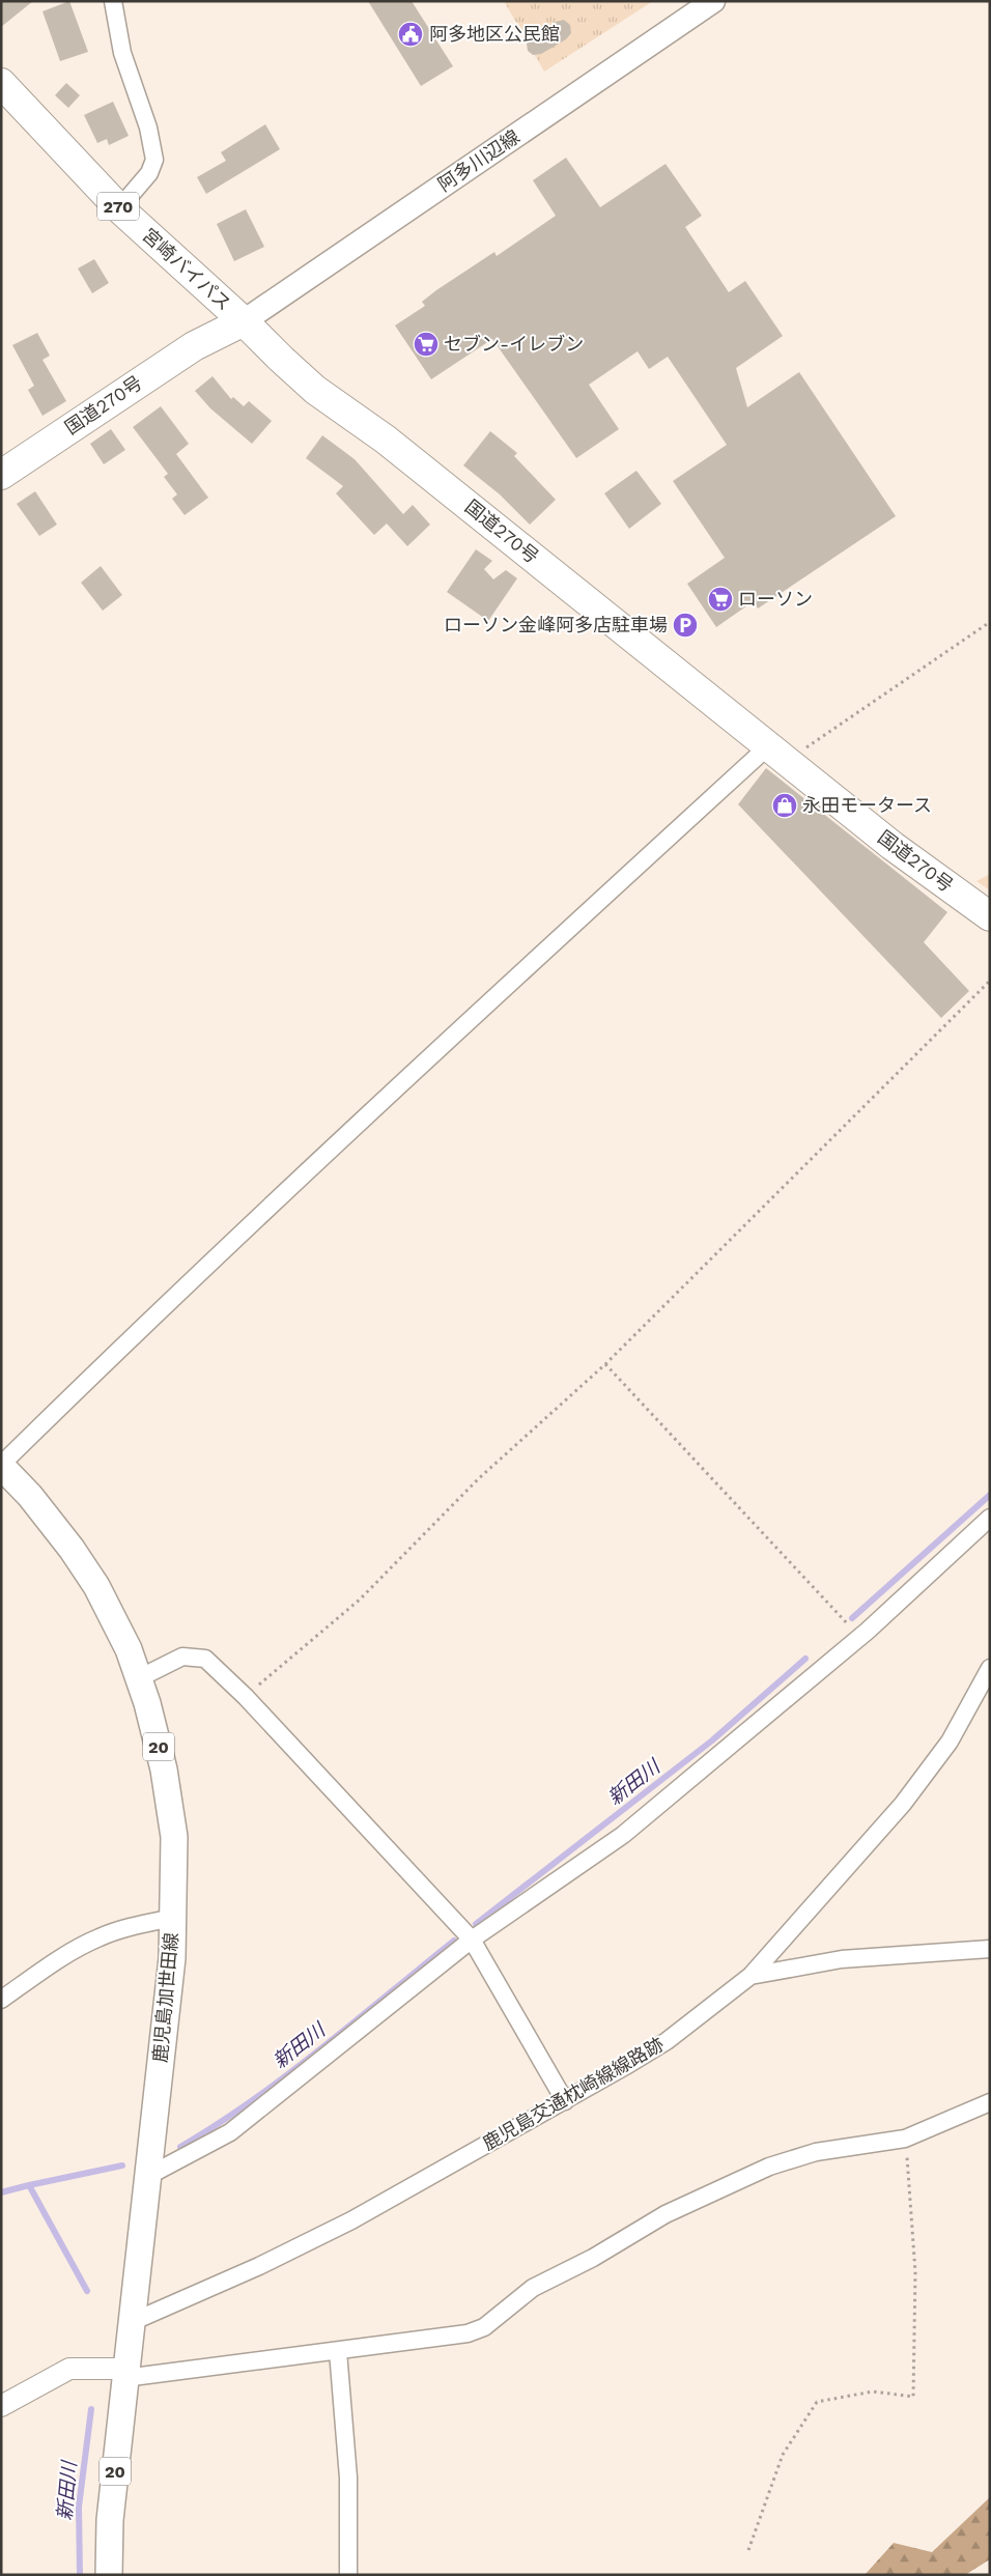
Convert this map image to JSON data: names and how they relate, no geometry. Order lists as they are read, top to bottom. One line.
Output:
{"streets":{"highway":["270","宮崎バイパス","国道270号"],"main road":["阿多川辺線","20","鹿児島加世田線"],"street":["鹿児島交通枕崎線線路跡"]},"crossings":[["阿多川辺線","宮崎バイパス"],["阿多川辺線","国道270号"],["宮崎バイパス","国道270号"],["鹿児島加世田線","鹿児島交通枕崎線線路跡"]],"water":["新田川"],"places":{"public building":["阿多地区公民館"],"supermarket":["セブン-イレブン","ローソン"],"parking":["ローソン金峰阿多店駐車場"],"shop":["永田モータース"]}}
